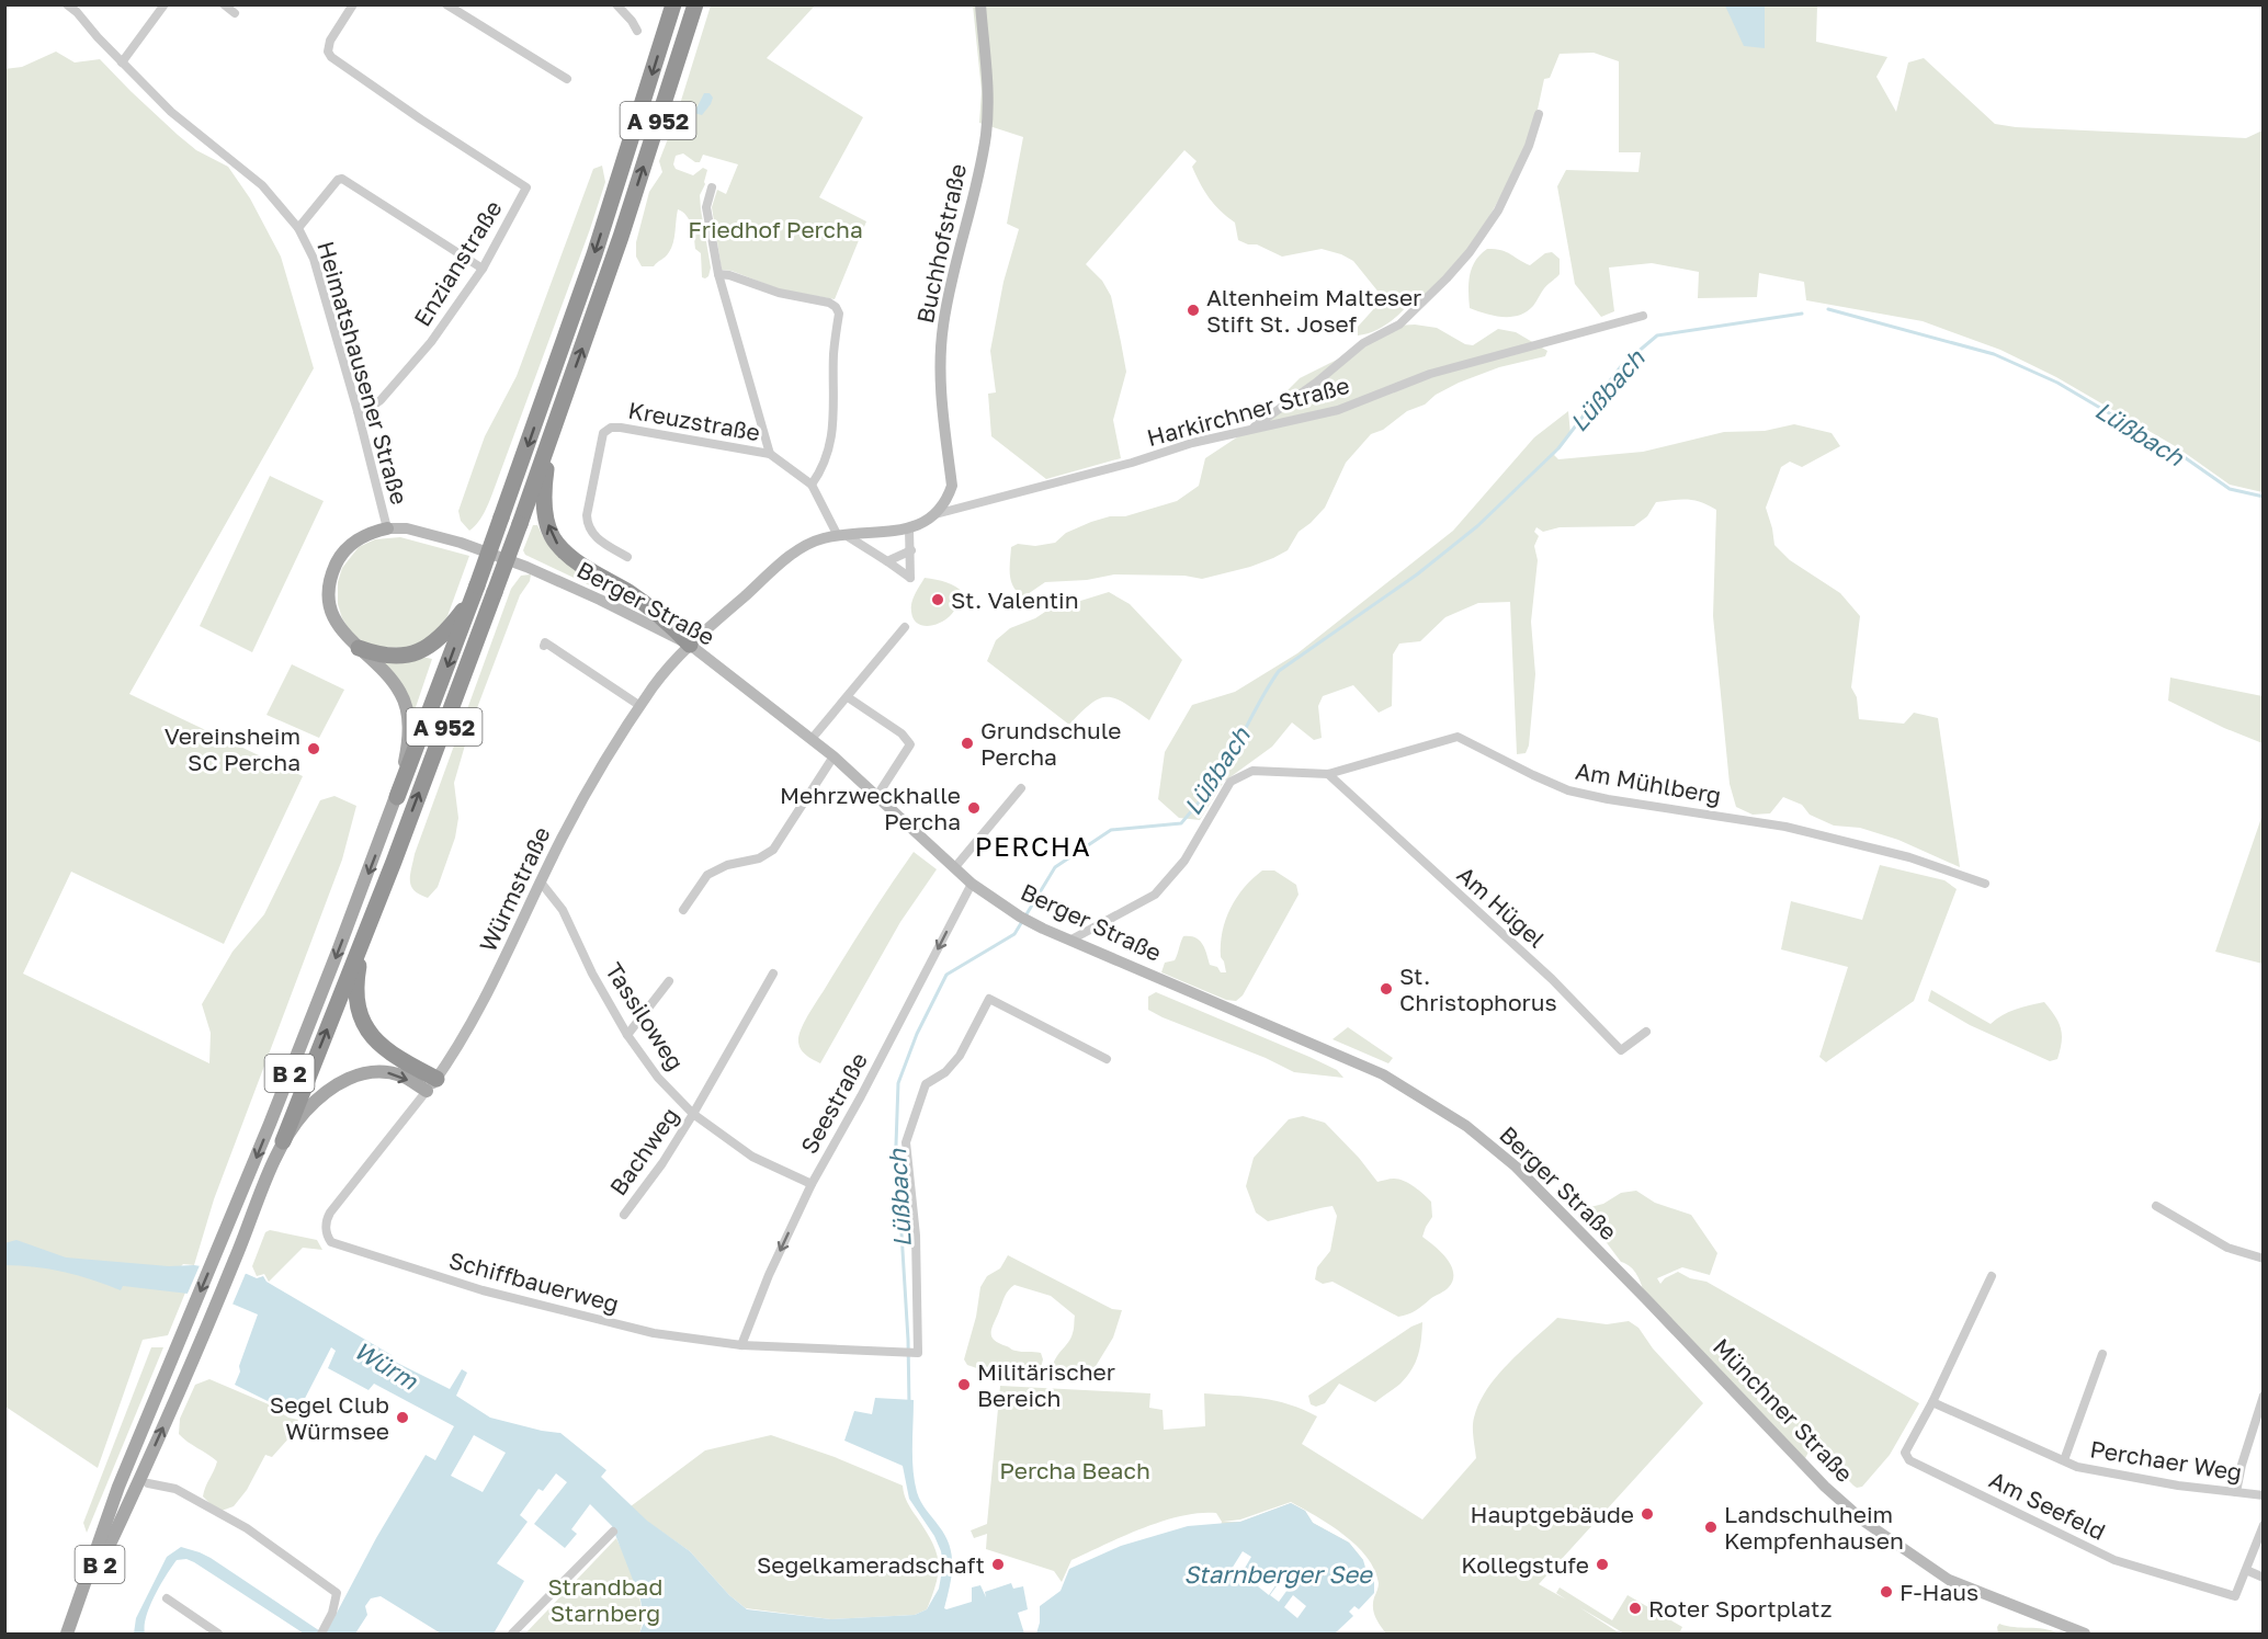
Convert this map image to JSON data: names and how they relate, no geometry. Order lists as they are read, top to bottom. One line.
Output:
{"streets":{"highway":["A 952"],"main road":["Buchhofstraße","Berger Straße","Würmstraße","B 2","Münchner Straße"],"street":["Enzianstraße","Heimatshausener Straße","Harkirchner Straße","Kreuzstraße","Am Mühlberg","Am Hügel","Tassiloweg","Seestraße","Bachweg","Schiffbauerweg","Perchaer Weg","Am Seefeld"]},"crossings":[["A 952","B 2"],["Buchhofstraße","Harkirchner Straße"],["Enzianstraße","Heimatshausener Straße"],["Heimatshausener Straße","Berger Straße"],["Berger Straße","Am Mühlberg"],["Berger Straße","Würmstraße"],["Berger Straße","Seestraße"],["Berger Straße","Münchner Straße"],["Am Mühlberg","Am Hügel"],["Würmstraße","Tassiloweg"],["Würmstraße","Schiffbauerweg"],["Tassiloweg","Seestraße"],["Tassiloweg","Bachweg"],["Seestraße","Schiffbauerweg"],["Perchaer Weg","Am Seefeld"]],"one_way":["Seestraße"],"districts":["PERCHA"],"water":["Lüßbach","Würm","Starnberger See"],"parks":["Friedhof Percha","Percha Beach","Strandbad Starnberg"],"places":["Altenheim Malteser Stift St. Josef","St. Valentin","Grundschule Percha","Vereinsheim SC Percha","Mehrzweckhalle Percha","St. Christophorus","Militärischer Bereich","Segel Club Würmsee","Hauptgebäude","Landschulheim Kempfenhausen","Segelkameradschaft","Kollegstufe","F-Haus","Roter Sportplatz"]}
